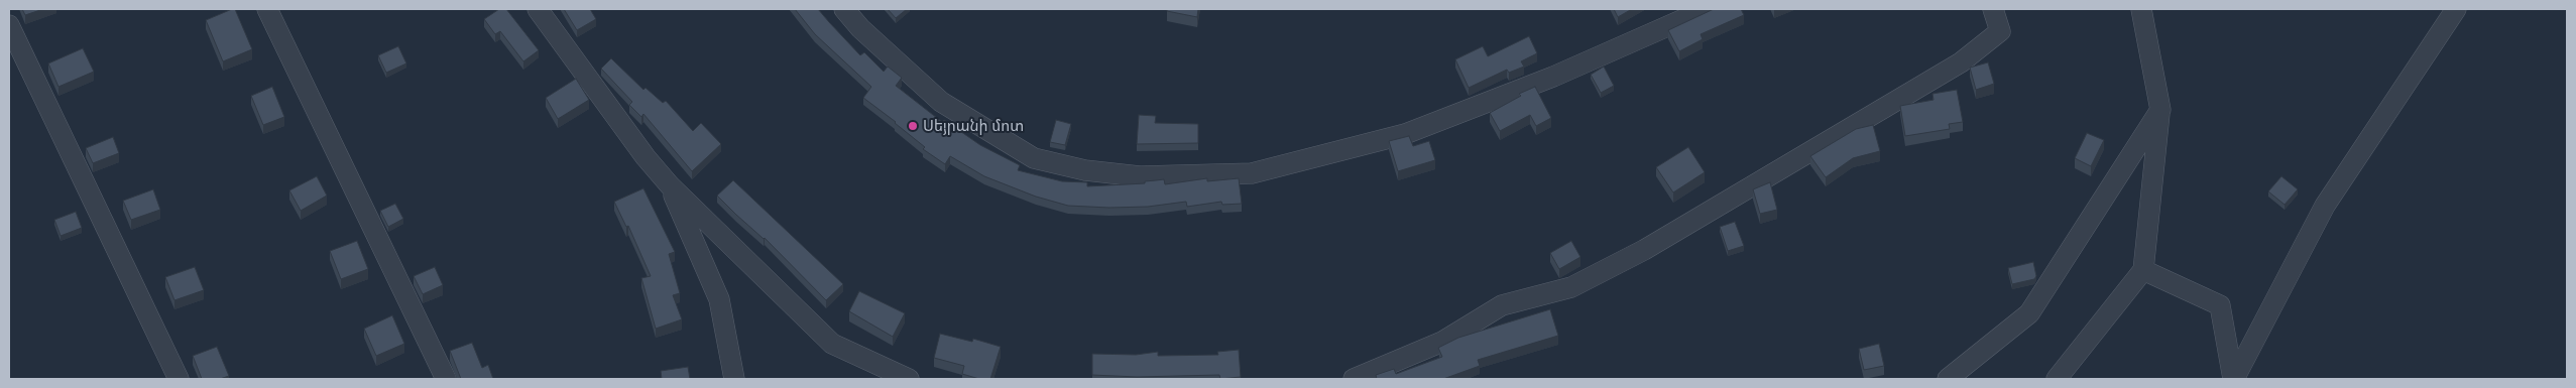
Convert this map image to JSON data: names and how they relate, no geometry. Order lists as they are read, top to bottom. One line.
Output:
{"places":["Սեյրանի մոտ"]}
